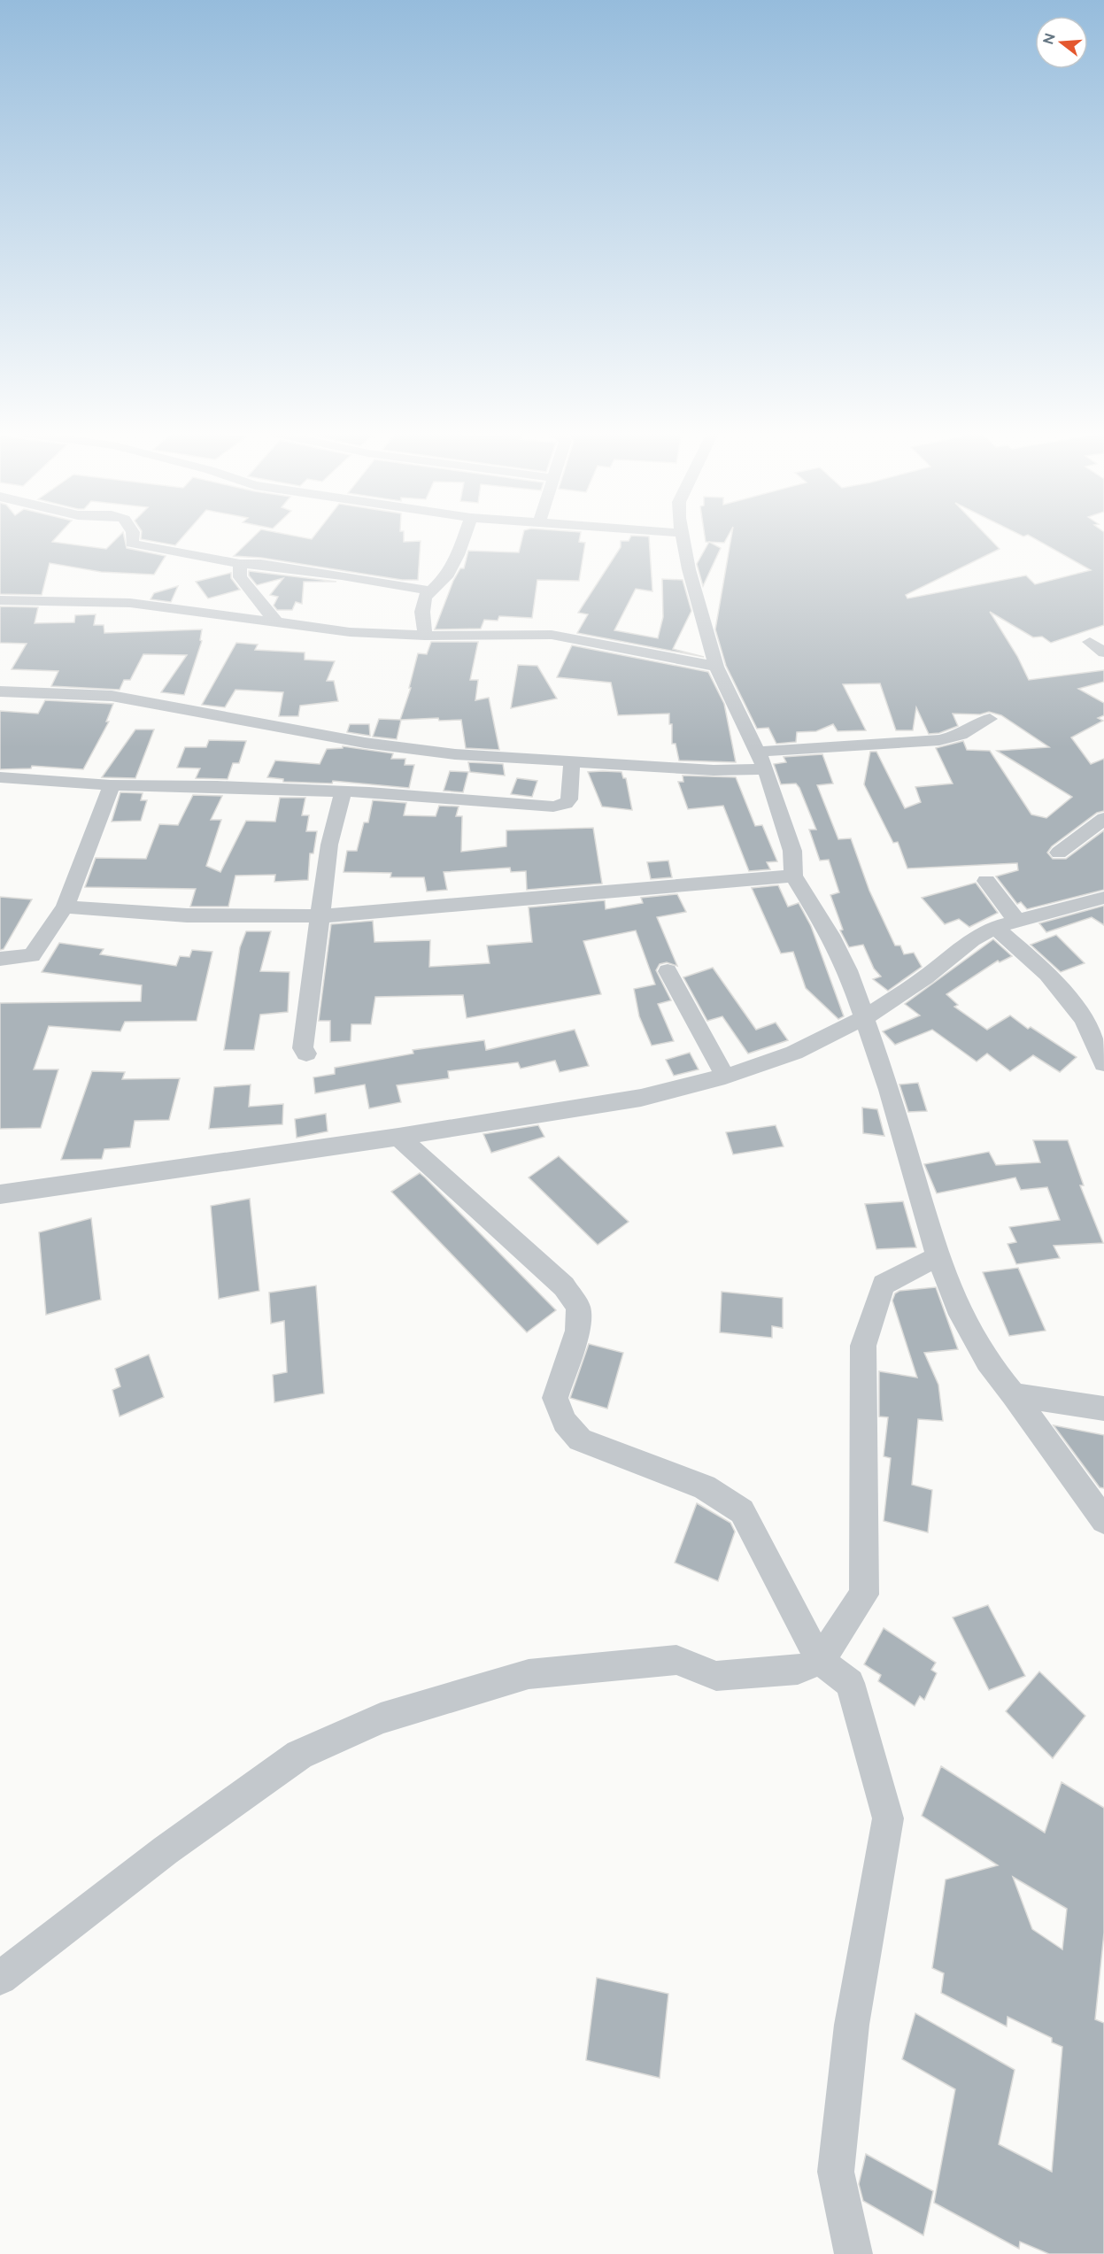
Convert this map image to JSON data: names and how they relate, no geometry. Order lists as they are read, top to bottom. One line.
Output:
{"north":"left"}
